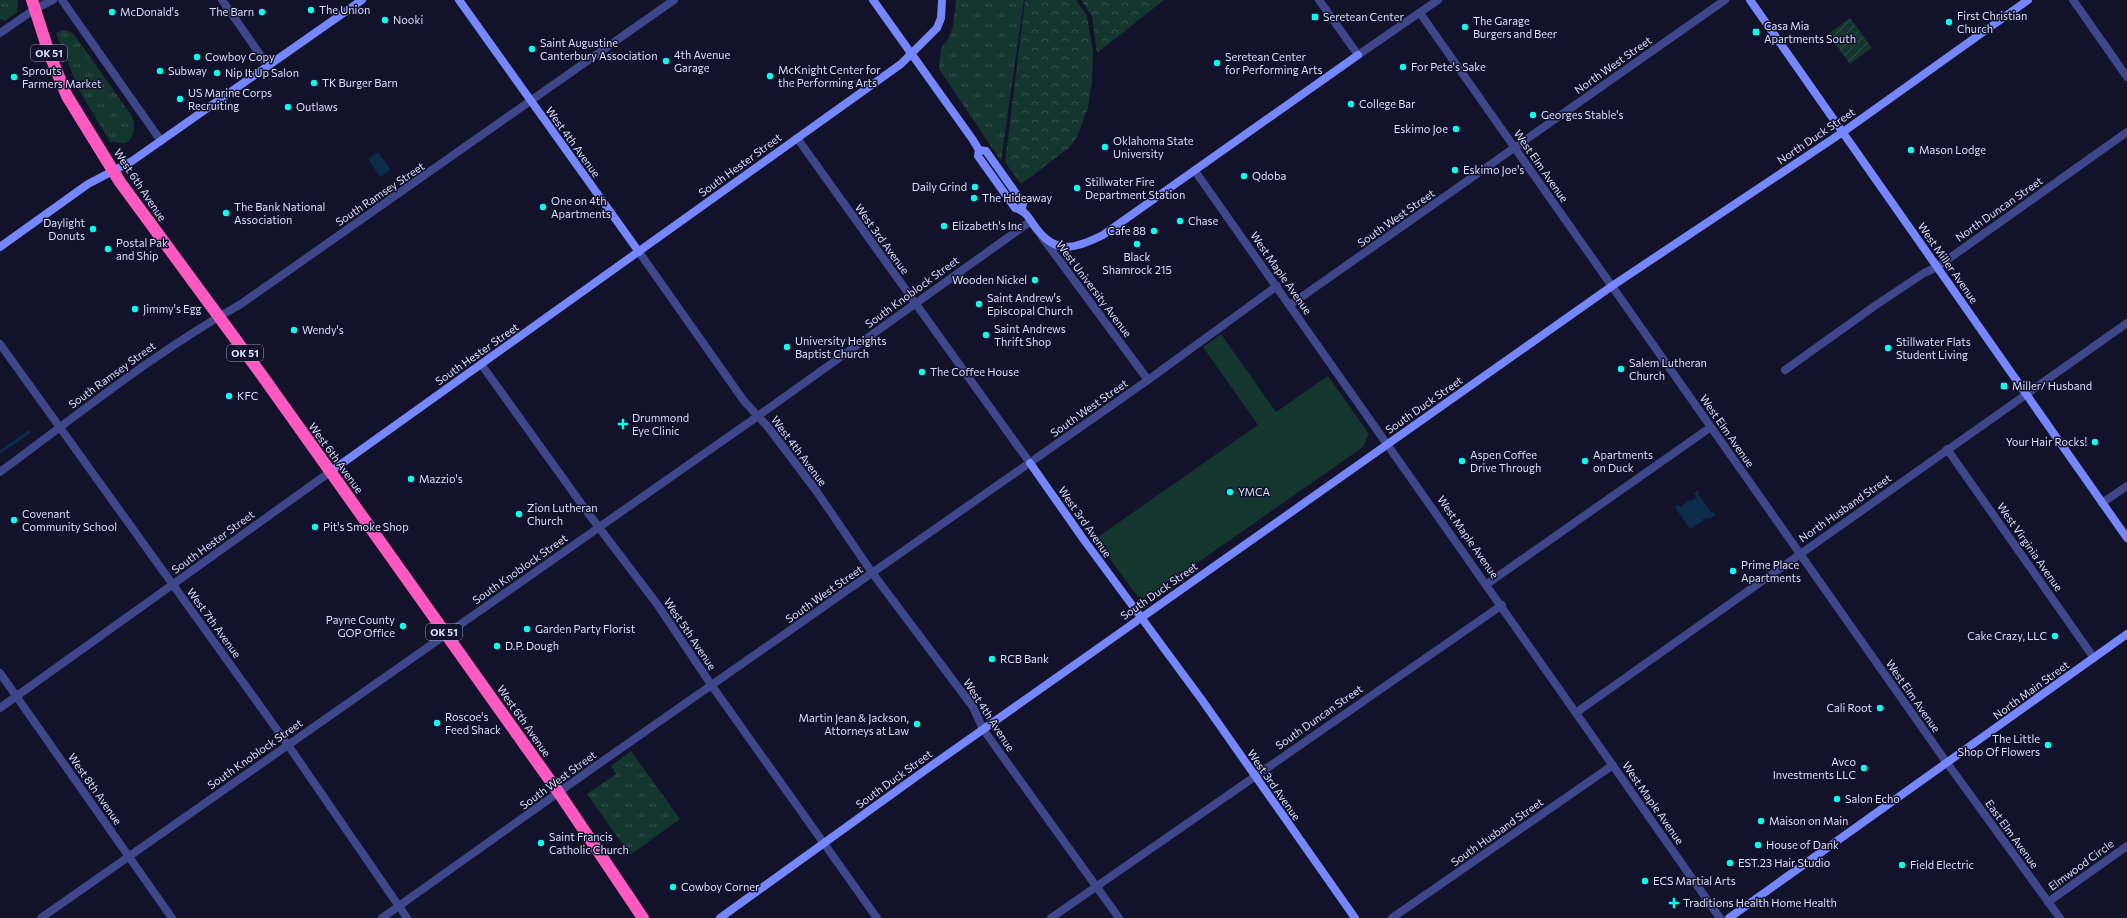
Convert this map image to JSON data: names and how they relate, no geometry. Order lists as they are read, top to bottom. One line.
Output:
{"streets":{"highway":["OK 51","West 6th Avenue"],"street":["North West Street","North Duck Street","West 4th Avenue","South Hester Street","West Elm Avenue","South Ramsey Street","North Duncan Street","South West Street","West 3rd Avenue","West Miller Avenue","West Maple Avenue","West University Avenue","South Knoblock Street","South Duck Street","North Husband Street","West Virginia Avenue","West 7th Avenue","West 5th Avenue","North Main Street","South Duncan Street","West 8th Avenue","South Husband Street","East Elm Avenue","Elmwood Circle"]},"crossings":[["North West Street","West Elm Avenue"],["North West Street","South West Street"],["North Duck Street","West Elm Avenue"],["North Duck Street","West Miller Avenue"],["North Duck Street","South Duck Street"],["West 4th Avenue","South Hester Street"],["West 4th Avenue","South Ramsey Street"],["West 4th Avenue","South West Street"],["West 4th Avenue","South Knoblock Street"],["West 4th Avenue","South Duck Street"],["West 4th Avenue","South Duncan Street"],["South Hester Street","West 6th Avenue"],["South Hester Street","West 3rd Avenue"],["South Hester Street","West University Avenue"],["South Hester Street","West 7th Avenue"],["South Hester Street","West 5th Avenue"],["South Hester Street","West 8th Avenue"],["West Elm Avenue","South West Street"],["West Elm Avenue","South Duck Street"],["West Elm Avenue","North Husband Street"],["West Elm Avenue","North Main Street"],["West Elm Avenue","East Elm Avenue"],["West 6th Avenue","South Ramsey Street"],["West 6th Avenue","South West Street"],["West 6th Avenue","South Knoblock Street"],["South Ramsey Street","West 7th Avenue"],["North Duncan Street","West Miller Avenue"],["South West Street","West 3rd Avenue"],["South West Street","West Maple Avenue"],["South West Street","West University Avenue"],["South West Street","West 7th Avenue"],["South West Street","West 5th Avenue"],["West 3rd Avenue","South Knoblock Street"],["West 3rd Avenue","South Duck Street"],["West 3rd Avenue","South Duncan Street"],["West Miller Avenue","North Husband Street"],["West Maple Avenue","South Duck Street"],["West Maple Avenue","North Husband Street"],["West Maple Avenue","South Duncan Street"],["West Maple Avenue","South Husband Street"],["West University Avenue","South Knoblock Street"],["South Knoblock Street","West 7th Avenue"],["South Knoblock Street","West 5th Avenue"],["South Knoblock Street","West 8th Avenue"],["South Duck Street","West 5th Avenue"],["North Husband Street","West Virginia Avenue"],["West Virginia Avenue","North Main Street"],["North Main Street","East Elm Avenue"],["East Elm Avenue","Elmwood Circle"]],"places":{"other":["The Union","McDonald's","The Barn","Nooki","First Christian Church","The Garage Burgers and Beer","Saint Augustine Canterbury Association","Cowboy Copy","4th Avenue Garage","Seretean Center for Performing Arts","For Pete's Sake","Subway","Nip It Up Salon","McKnight Center for the Performing Arts","Sprouts Farmers Market","TK Burger Barn","US Marine Corps Recruiting","College Bar","Outlaws","Georges Stable's","Eskimo Joe","Oklahoma State University","Mason Lodge","Eskimo Joe's","Qdoba","Daily Grind","Stillwater Fire Department Station","The Hideaway","One on 4th Apartments","The Bank National Association","Chase","Elizabeth's Inc","Daylight Donuts","Cafe 88","Black Shamrock 215","Postal Pak and Ship","Wooden Nickel","Saint Andrew's Episcopal Church","Jimmy's Egg","Wendy's","Saint Andrews Thrift Shop","University Heights Baptist Church","Stillwater Flats Student Living","Salem Lutheran Church","The Coffee House","KFC","Your Hair Rocks!","Aspen Coffee Drive Through","Apartments on Duck","Mazzio's","YMCA","Zion Lutheran Church","Covenant Community School","Pit's Smoke Shop","Prime Place Apartments","Payne County GOP Office","Garden Party Florist","Cake Crazy, LLC","D.P. Dough","RCB Bank","Cali Root","Roscoe's Feed Shack","Martin Jean & Jackson, Attorneys at Law","The Little Shop Of Flowers","Avco Investments LLC","Salon Echo","Maison on Main","Saint Francis Catholic Church","House of Dank","EST.23 Hair Studio","Field Electric","ECS Martial Arts","Cowboy Corner"],"transit":["Seretean Center","Casa Mia Apartments South","Miller/ Husband"],"health":["Drummond Eye Clinic","Traditions Health Home Health"]}}
